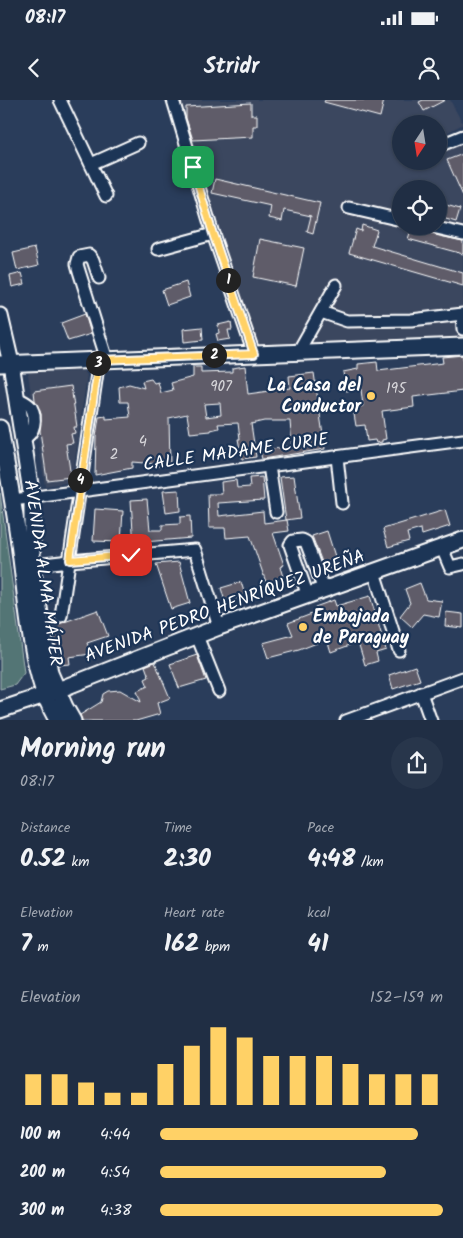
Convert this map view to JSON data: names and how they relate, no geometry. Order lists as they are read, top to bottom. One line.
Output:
{"streets":{"main road":["AVENIDA ALMA MÁTER","AVENIDA PEDRO HENRÍQUEZ UREÑA"],"street":["CALLE MADAME CURIE"]},"crossings":[["CALLE MADAME CURIE","AVENIDA ALMA MÁTER"],["AVENIDA ALMA MÁTER","AVENIDA PEDRO HENRÍQUEZ UREÑA"]],"places":["La Casa del Conductor","Embajada de Paraguay"],"house_numbers":["907","195","4","2"],"north":"bottom","page":{"status":"08:17","header":"Stridr","pins":["1","2","3","4"],"heading":["Morning run","08:17"],"stats":[["Distance","0.52 km"],["Time","2:30"],["Pace","4:48 /km"],["Elevation","7 m"],["Heart rate","162 bpm"],["kcal","41"]],"chart":["Elevation","152–159 m"],"list":[{"name":"100 m","note":"4:44"},{"name":"200 m","note":"4:54"},{"name":"300 m","note":"4:38"}]}}
